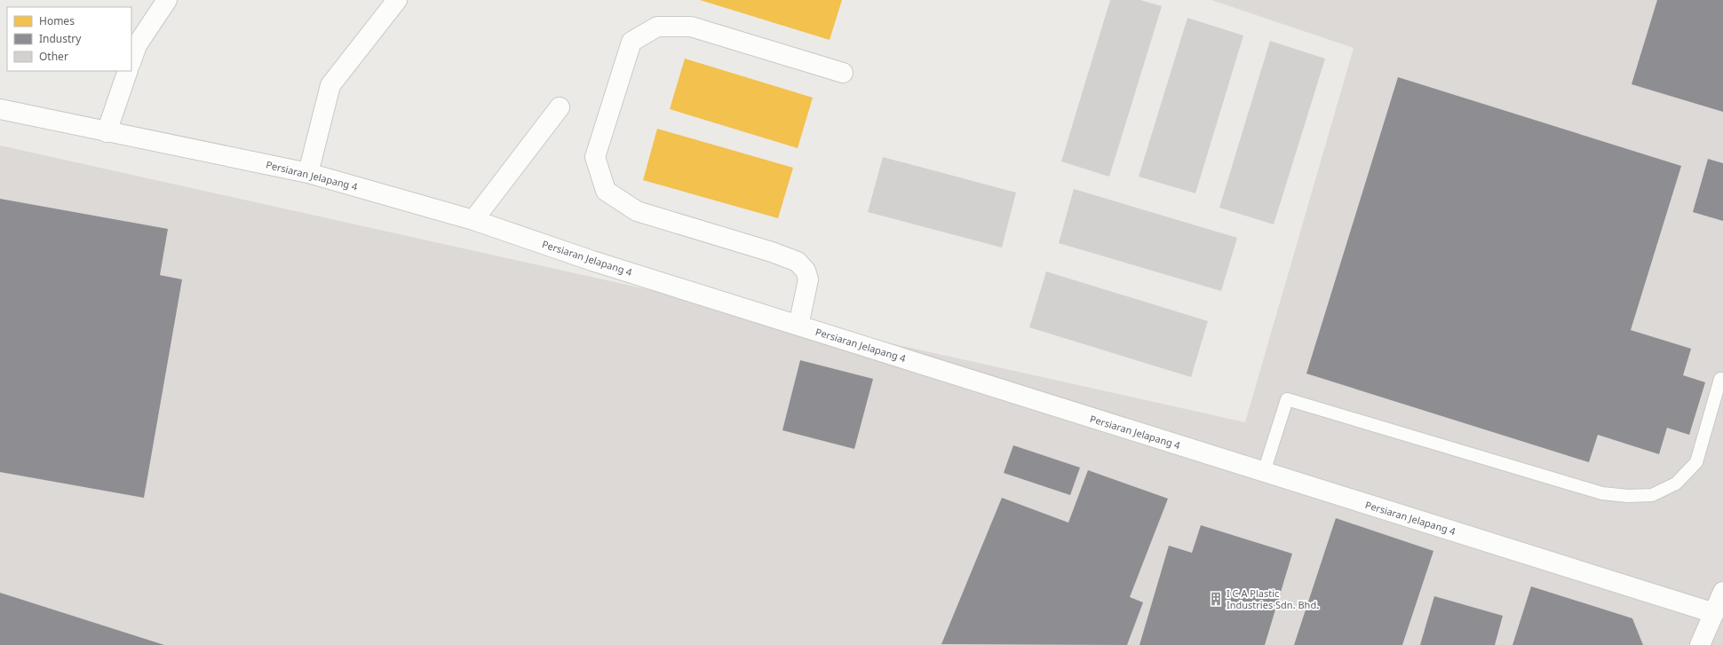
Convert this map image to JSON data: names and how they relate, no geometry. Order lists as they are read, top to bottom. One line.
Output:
{"streets":{"street":["Persiaran Jelapang 4"]},"places":{"building":["I C A Plastic Industries Sdn. Bhd."]},"legend":["Homes","Industry","Other"]}
